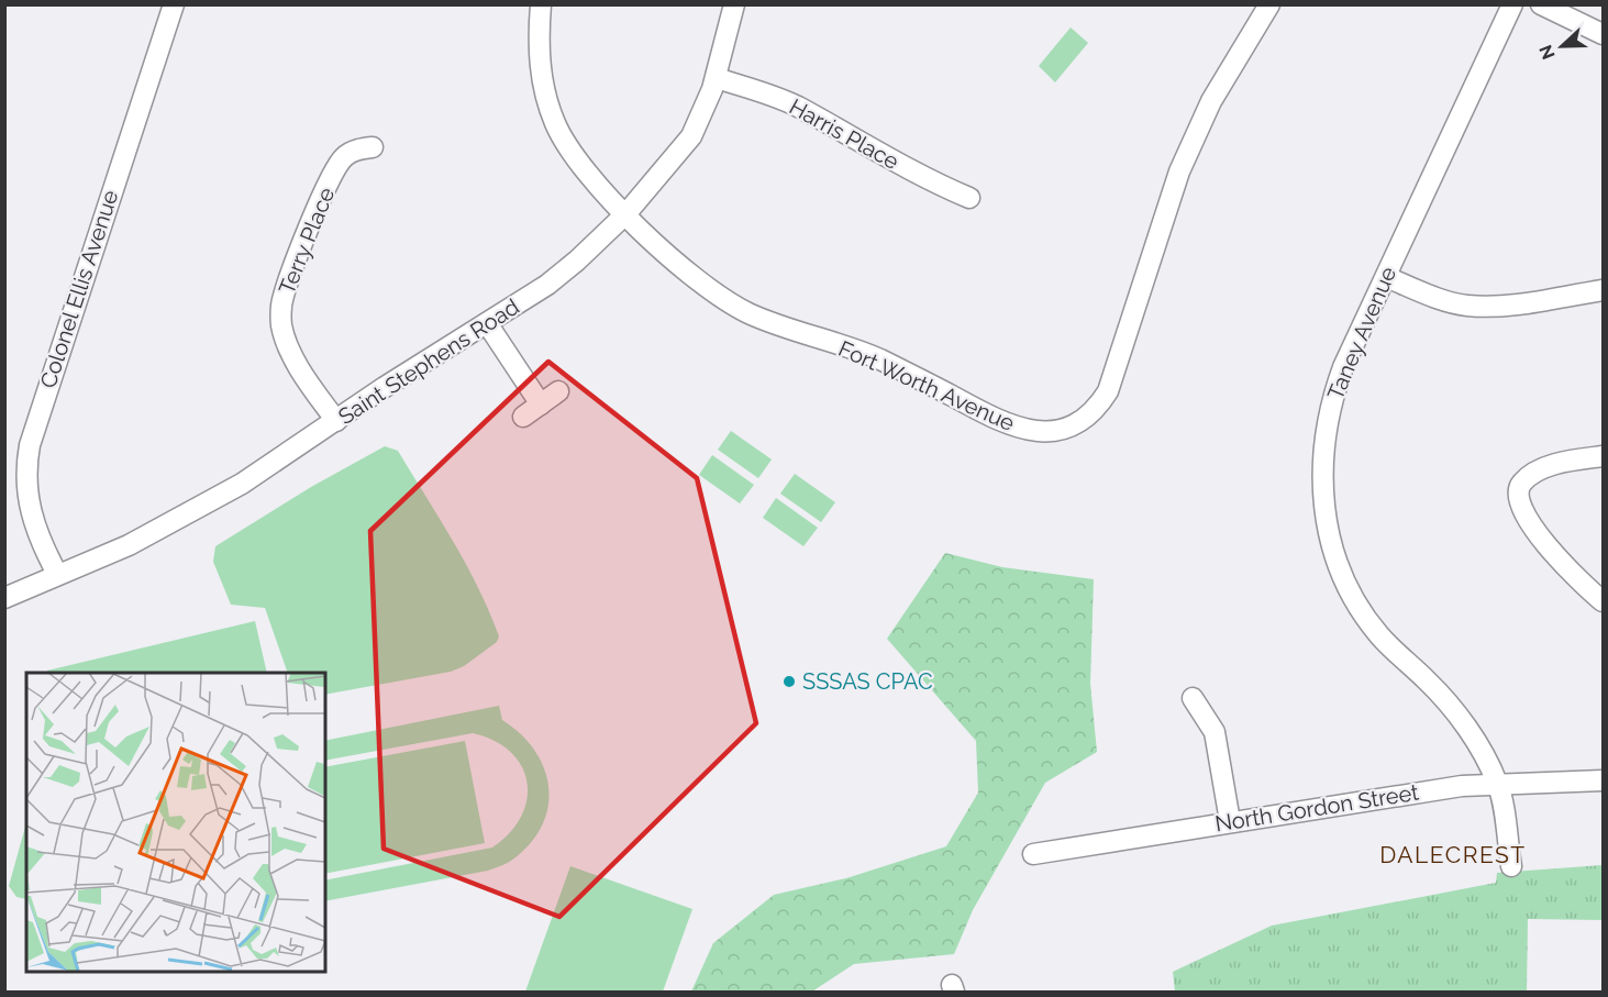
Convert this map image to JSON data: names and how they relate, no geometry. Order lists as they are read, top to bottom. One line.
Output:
{"streets":{"street":["Harris Place","Terry Place","Colonel Ellis Avenue","Taney Avenue","Saint Stephens Road","Fort Worth Avenue","North Gordon Street"]},"crossings":[["Harris Place","Saint Stephens Road"],["Terry Place","Saint Stephens Road"],["Colonel Ellis Avenue","Saint Stephens Road"],["Taney Avenue","North Gordon Street"],["Saint Stephens Road","Fort Worth Avenue"]],"districts":["DALECREST"],"places":["SSSAS CPAC"],"north":"left"}
